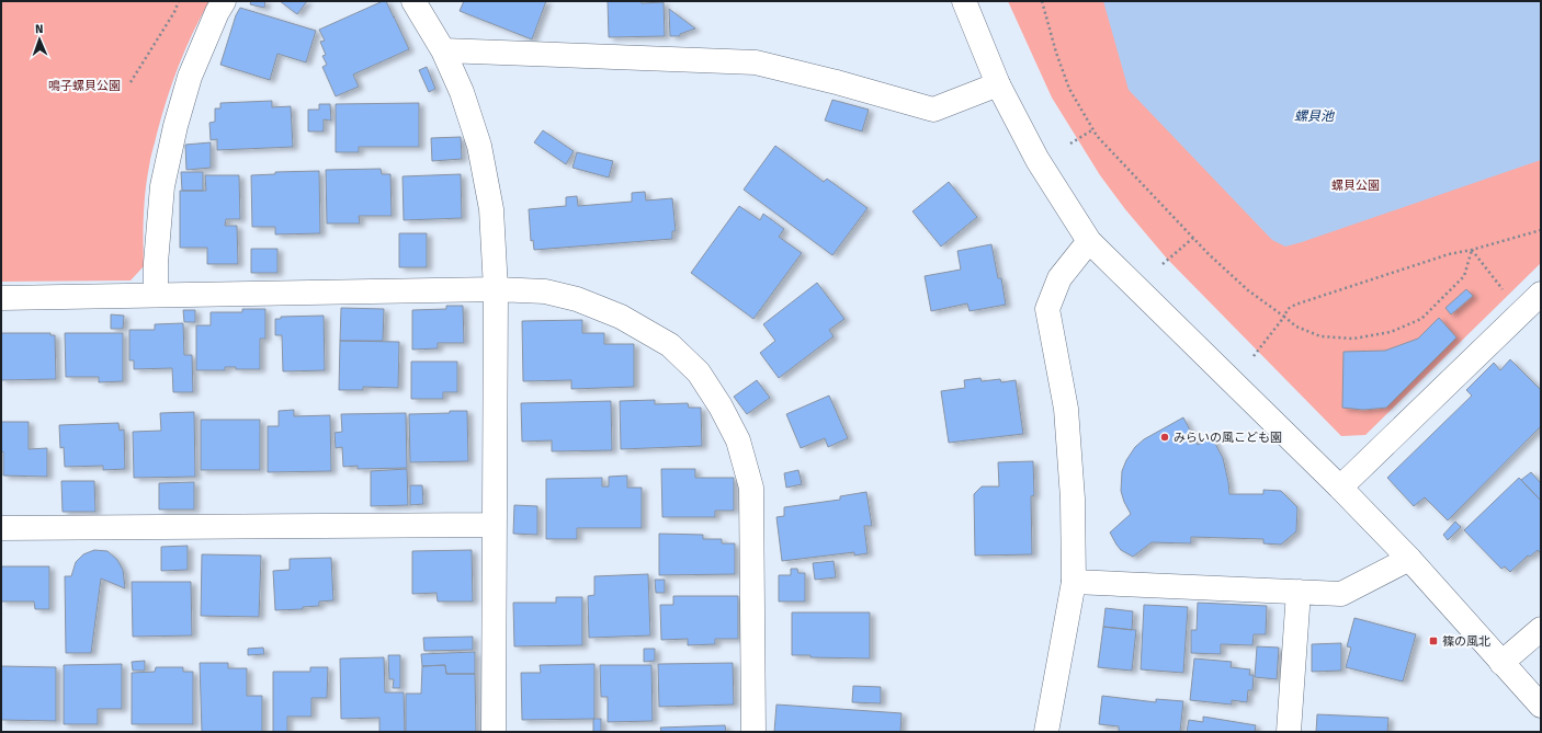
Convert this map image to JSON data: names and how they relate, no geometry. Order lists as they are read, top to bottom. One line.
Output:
{"water":["螺貝池"],"parks":["鳴子螺貝公園","螺貝公園"],"places":{"other":["みらいの風こども園"],"transit":["篠の風北"]},"north":"top"}
